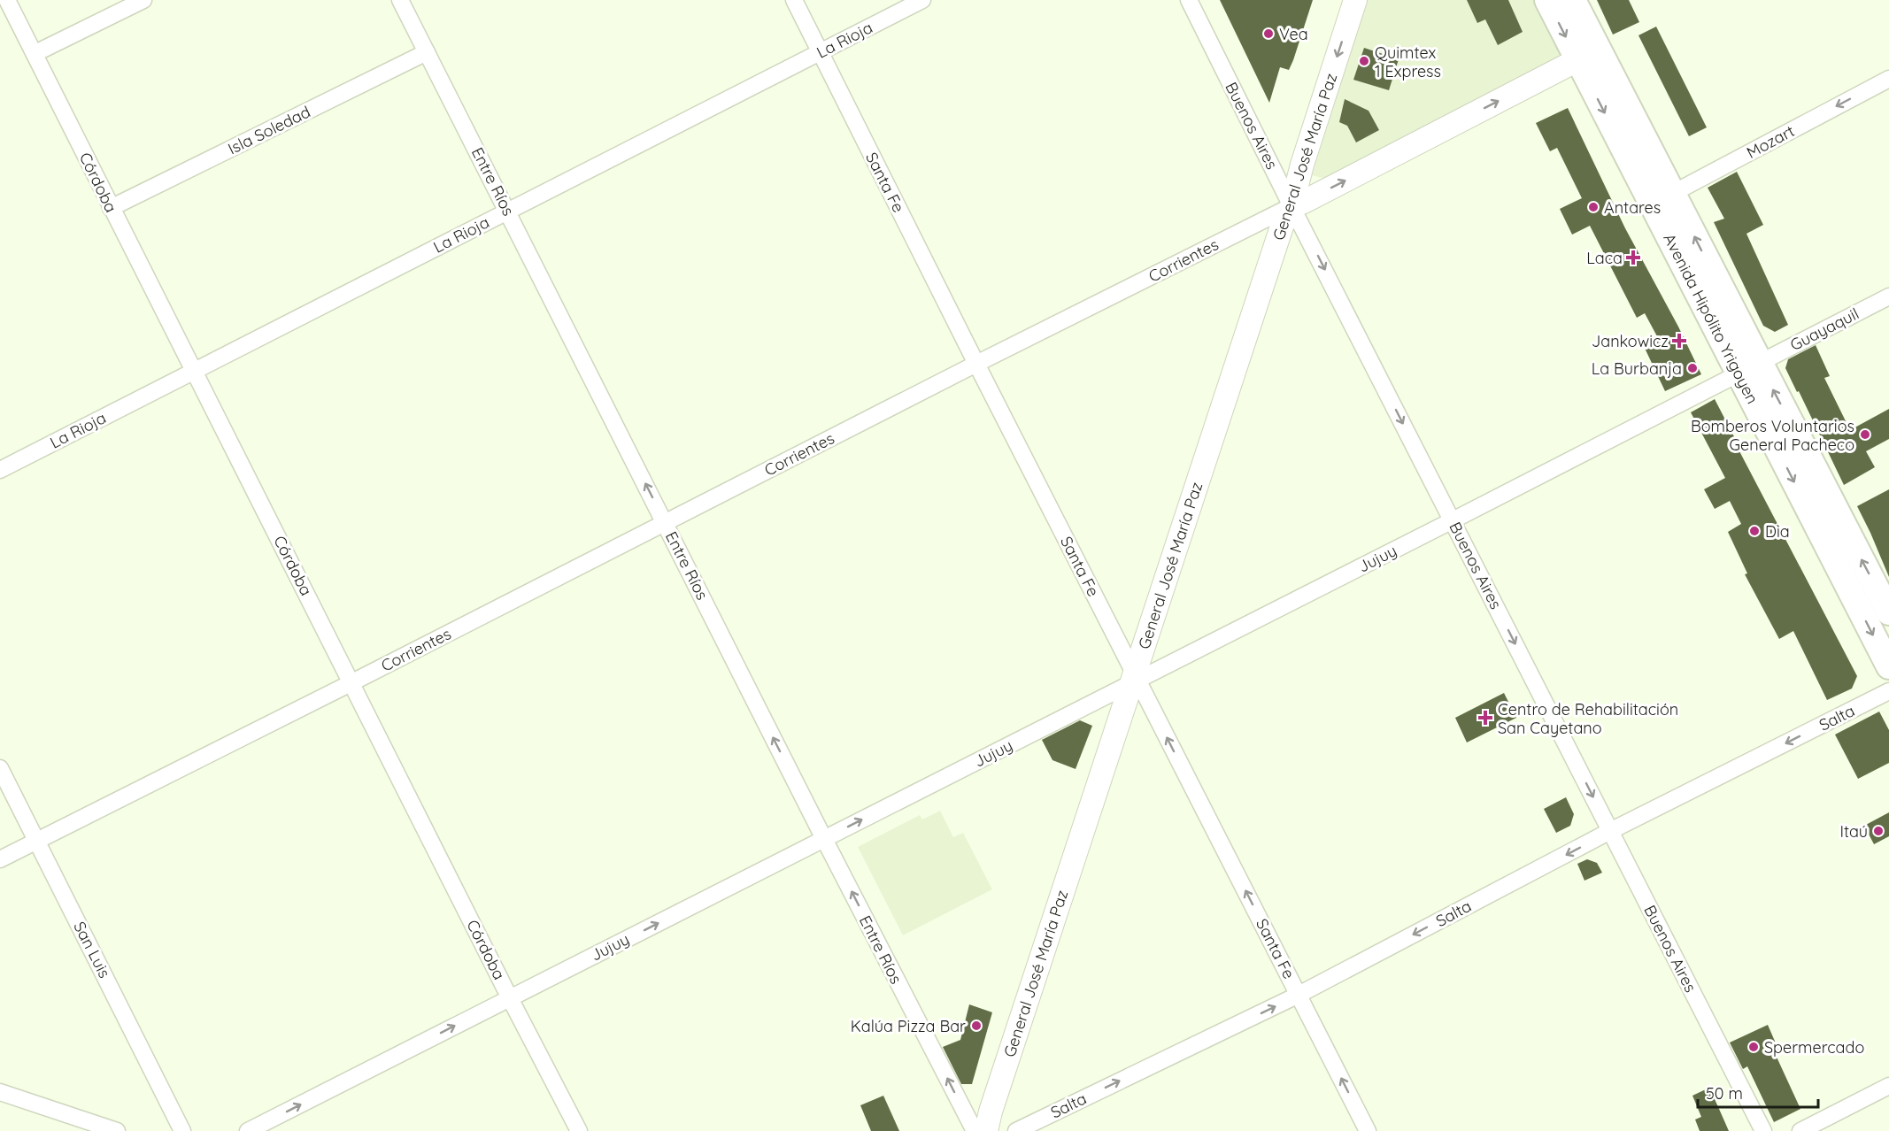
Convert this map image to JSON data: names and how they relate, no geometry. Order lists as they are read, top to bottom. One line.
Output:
{"streets":{"main road":["Avenida Hipólito Yrigoyen"],"street":["La Rioja","Buenos Aires","Isla Soledad","Mozart","General José María Paz","Entre Ríos","Córdoba","Santa Fe","Corrientes","Guayaquil","Jujuy","Salta","San Luis"]},"crossings":[["La Rioja","Entre Ríos"],["La Rioja","Córdoba"],["La Rioja","Santa Fe"],["Buenos Aires","General José María Paz"],["Buenos Aires","Corrientes"],["Buenos Aires","Jujuy"],["Buenos Aires","Salta"],["Isla Soledad","Entre Ríos"],["Isla Soledad","Córdoba"],["Mozart","Avenida Hipólito Yrigoyen"],["General José María Paz","Santa Fe"],["General José María Paz","Corrientes"],["General José María Paz","Jujuy"],["Entre Ríos","Corrientes"],["Entre Ríos","Jujuy"],["Córdoba","Corrientes"],["Córdoba","Jujuy"],["Santa Fe","Corrientes"],["Santa Fe","Jujuy"],["Santa Fe","Salta"],["Corrientes","Avenida Hipólito Yrigoyen"],["Corrientes","San Luis"],["Avenida Hipólito Yrigoyen","Guayaquil"],["Avenida Hipólito Yrigoyen","Jujuy"],["Guayaquil","Jujuy"]],"one_way":["Buenos Aires","Mozart","Entre Ríos","Santa Fe","Jujuy"],"places":{"other":["Vea","Quimtex 1 Express","Antares","La Burbanja","Bomberos Voluntarios General Pacheco","Dia","Itaú","Kalúa Pizza Bar","Spermercado"],"health":["Laca","Jankowicz","Centro de Rehabilitación San Cayetano"]},"scale_bar":"50 m"}
